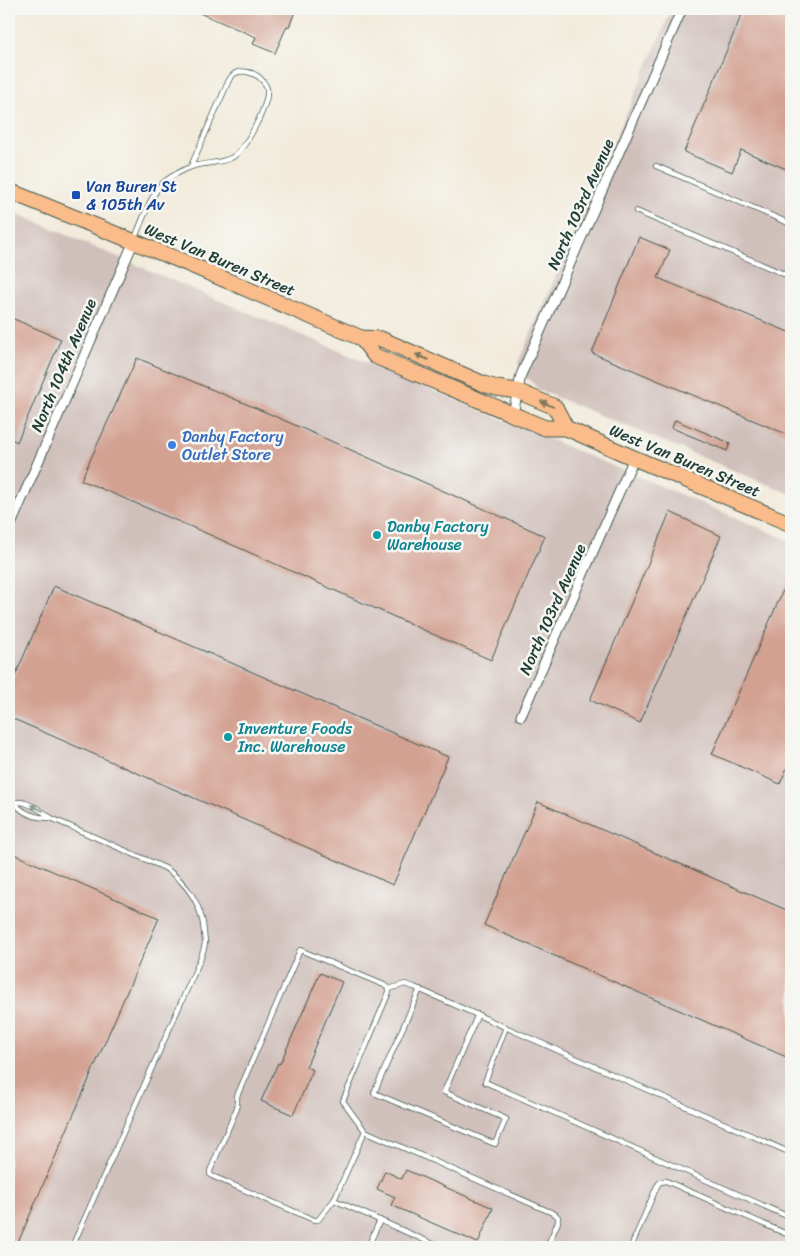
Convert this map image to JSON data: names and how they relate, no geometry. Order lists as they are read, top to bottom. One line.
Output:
{"streets":{"main road":["West Van Buren Street"],"street":["North 103rd Avenue","North 104th Avenue"]},"crossings":[["North 103rd Avenue","West Van Buren Street"],["West Van Buren Street","North 104th Avenue"]],"places":{"transit":["Van Buren St & 105th Av"],"other":["Danby Factory Outlet Store","Danby Factory Warehouse","Inventure Foods Inc. Warehouse"]}}
